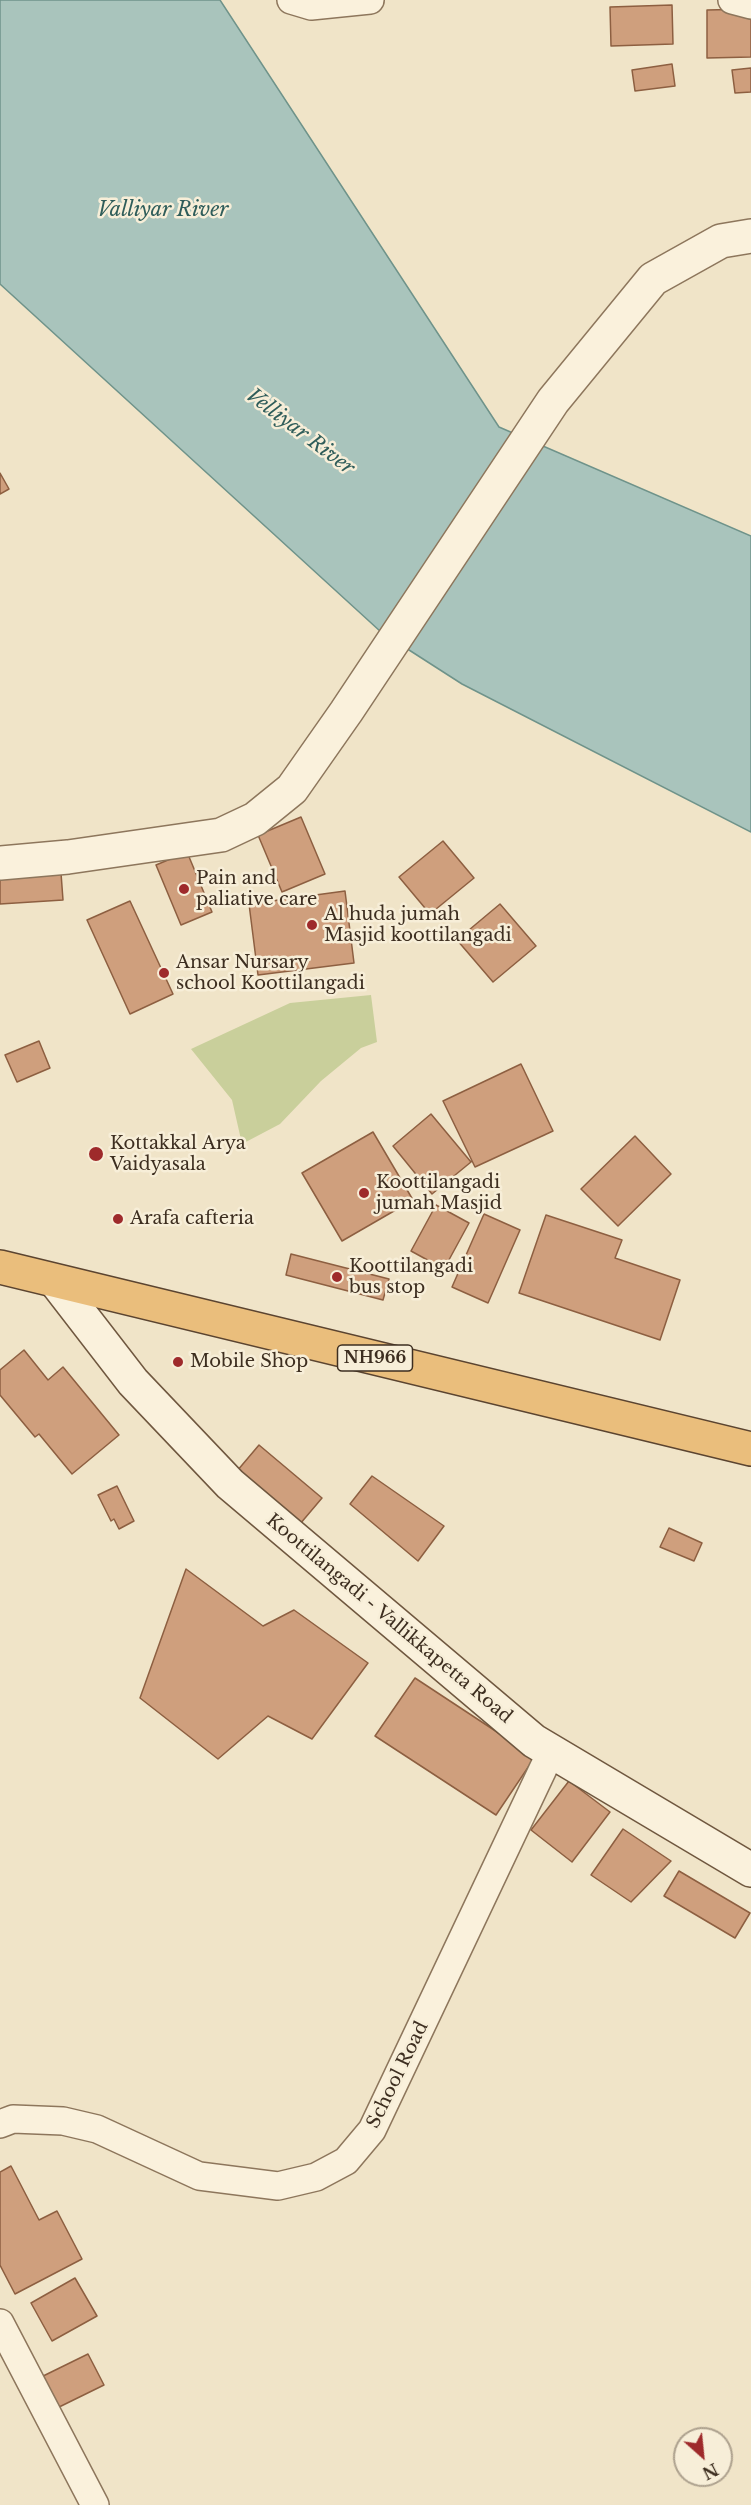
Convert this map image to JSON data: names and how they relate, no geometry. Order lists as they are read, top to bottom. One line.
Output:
{"streets":{"highway":["NH966"],"street":["Koottilangadi - Vallikkapetta Road","School Road"]},"crossings":[["NH966","Koottilangadi - Vallikkapetta Road"],["Koottilangadi - Vallikkapetta Road","School Road"]],"water":["Valliyar River","Velliyar River"],"places":["Pain and paliative care","Al huda jumah Masjid koottilangadi","Ansar Nursary school Koottilangadi","Kottakkal Arya Vaidyasala","Koottilangadi jumah Masjid","Arafa cafteria","Koottilangadi bus stop","Mobile Shop"],"north":"bottom right"}
